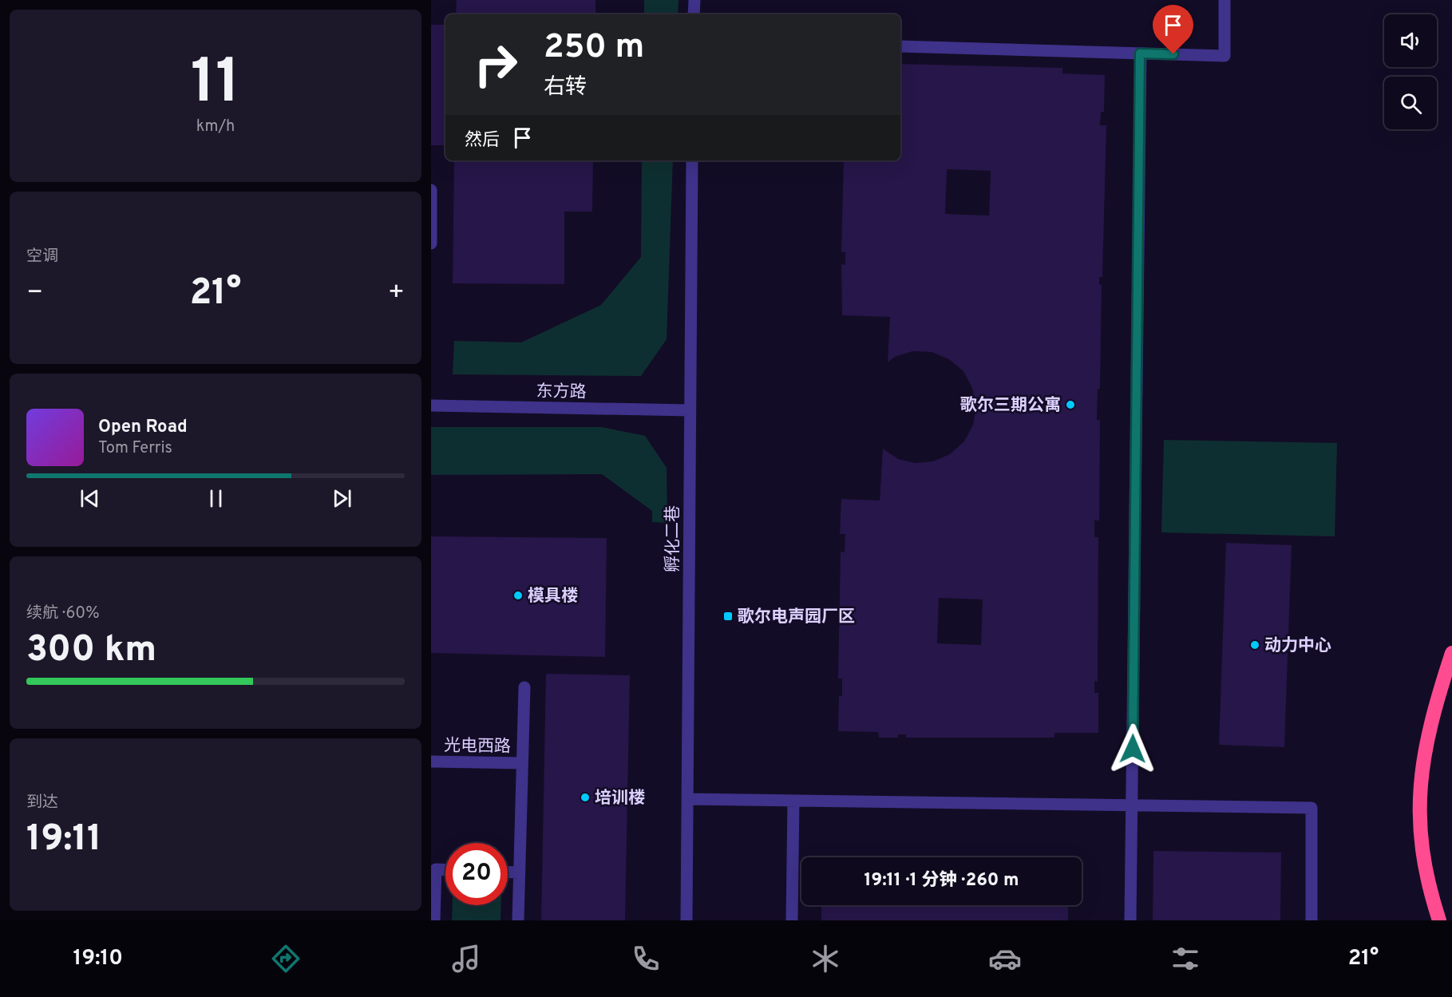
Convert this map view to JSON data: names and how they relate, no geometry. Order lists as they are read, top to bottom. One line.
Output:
{"streets":{"street":["东方路","孵化二巷","光电西路"]},"crossings":[["东方路","孵化二巷"]],"places":{"other":["歌尔三期公寓","模具楼","动力中心","培训楼"],"transit":["歌尔电声园厂区"]},"page":{"tile":[["11","km/h"],"空调",["续航 · 60%","300 km"],["到达","19:11"]],"turn":["250 m","右转"],"then":"然后","heat":["−","21°","+"],"song":["Open Road","Tom Ferris"],"limit":"20","trip":"19:11 · 1 分钟 · 260 m","tabs":["19:10","21°"]}}
